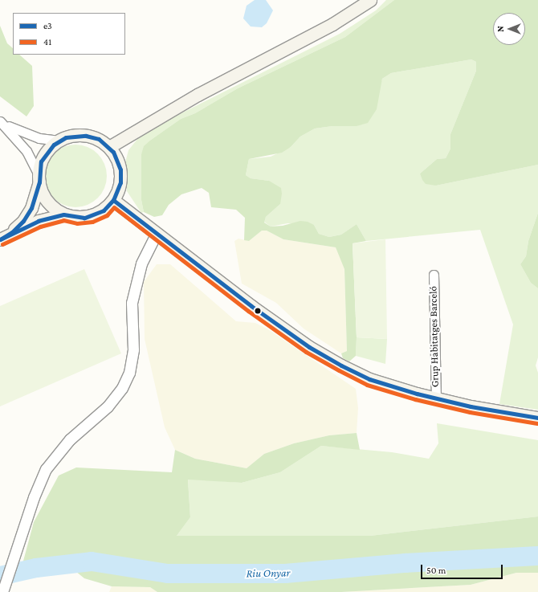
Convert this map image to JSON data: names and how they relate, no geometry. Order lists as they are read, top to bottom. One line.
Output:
{"streets":{"street":["Grup Habitatges Barceló"]},"water":["Riu Onyar"],"lines":["transit line e3","transit line 41"],"legend":["e3","41"],"scale_bar":"50 m","north":"left"}
